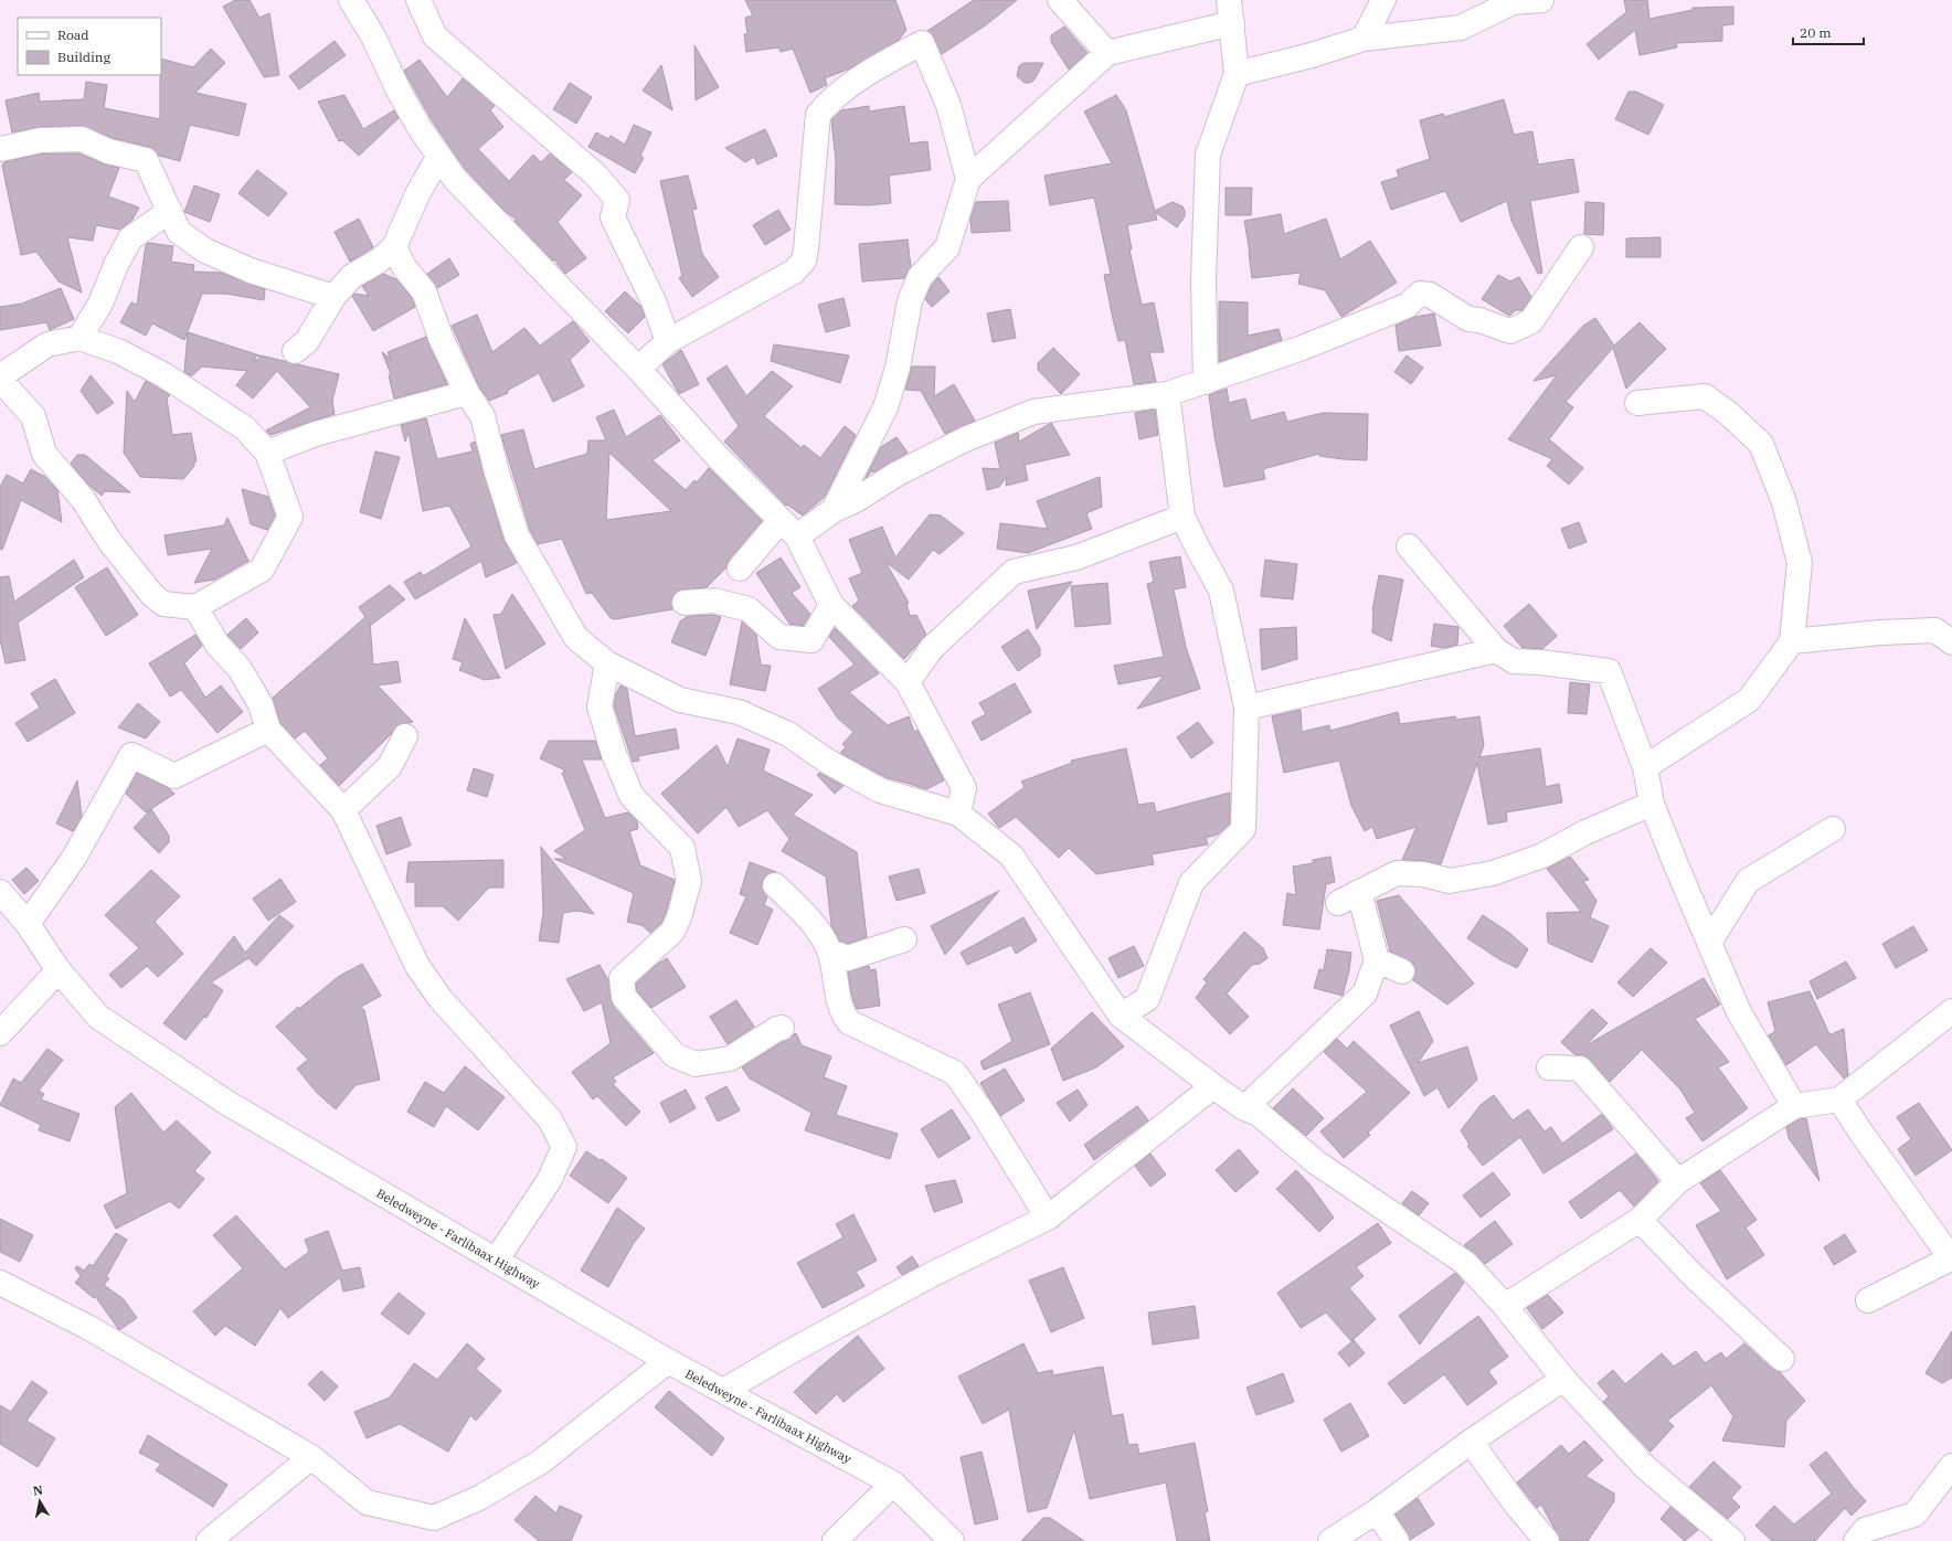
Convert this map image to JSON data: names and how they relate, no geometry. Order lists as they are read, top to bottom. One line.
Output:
{"streets":{"street":["Beledweyne - Farlibaax Highway"]},"legend":["Road","Building"],"scale_bar":"20 m","north":"top"}
